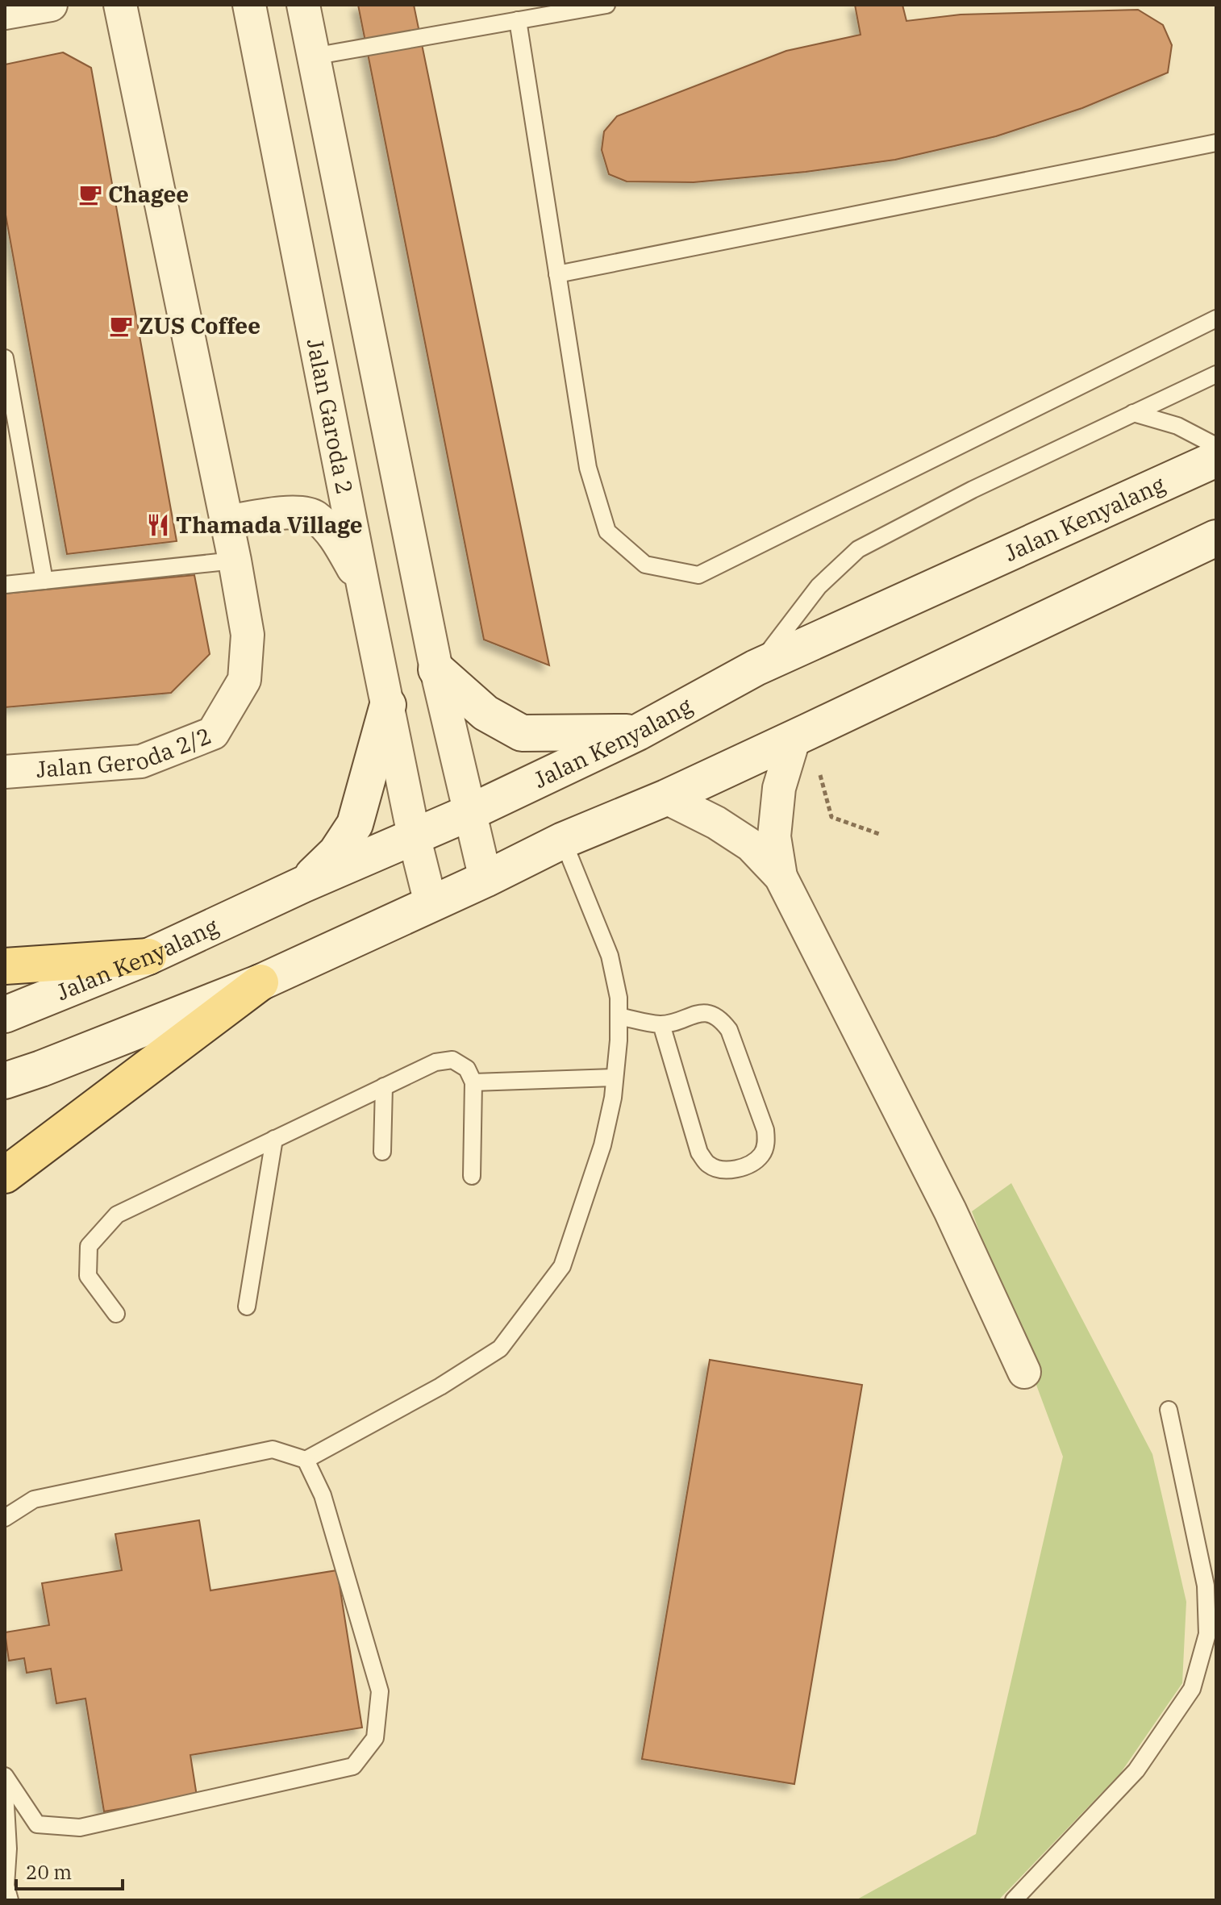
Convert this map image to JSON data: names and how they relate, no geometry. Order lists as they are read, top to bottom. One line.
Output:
{"streets":{"street":["Jalan Garoda 2","Jalan Kenyalang","Jalan Geroda 2/2"]},"crossings":[["Jalan Garoda 2","Jalan Kenyalang"]],"places":{"cafe":["Chagee","ZUS Coffee"],"restaurant":["Thamada Village"]},"scale_bar":"20 m"}
